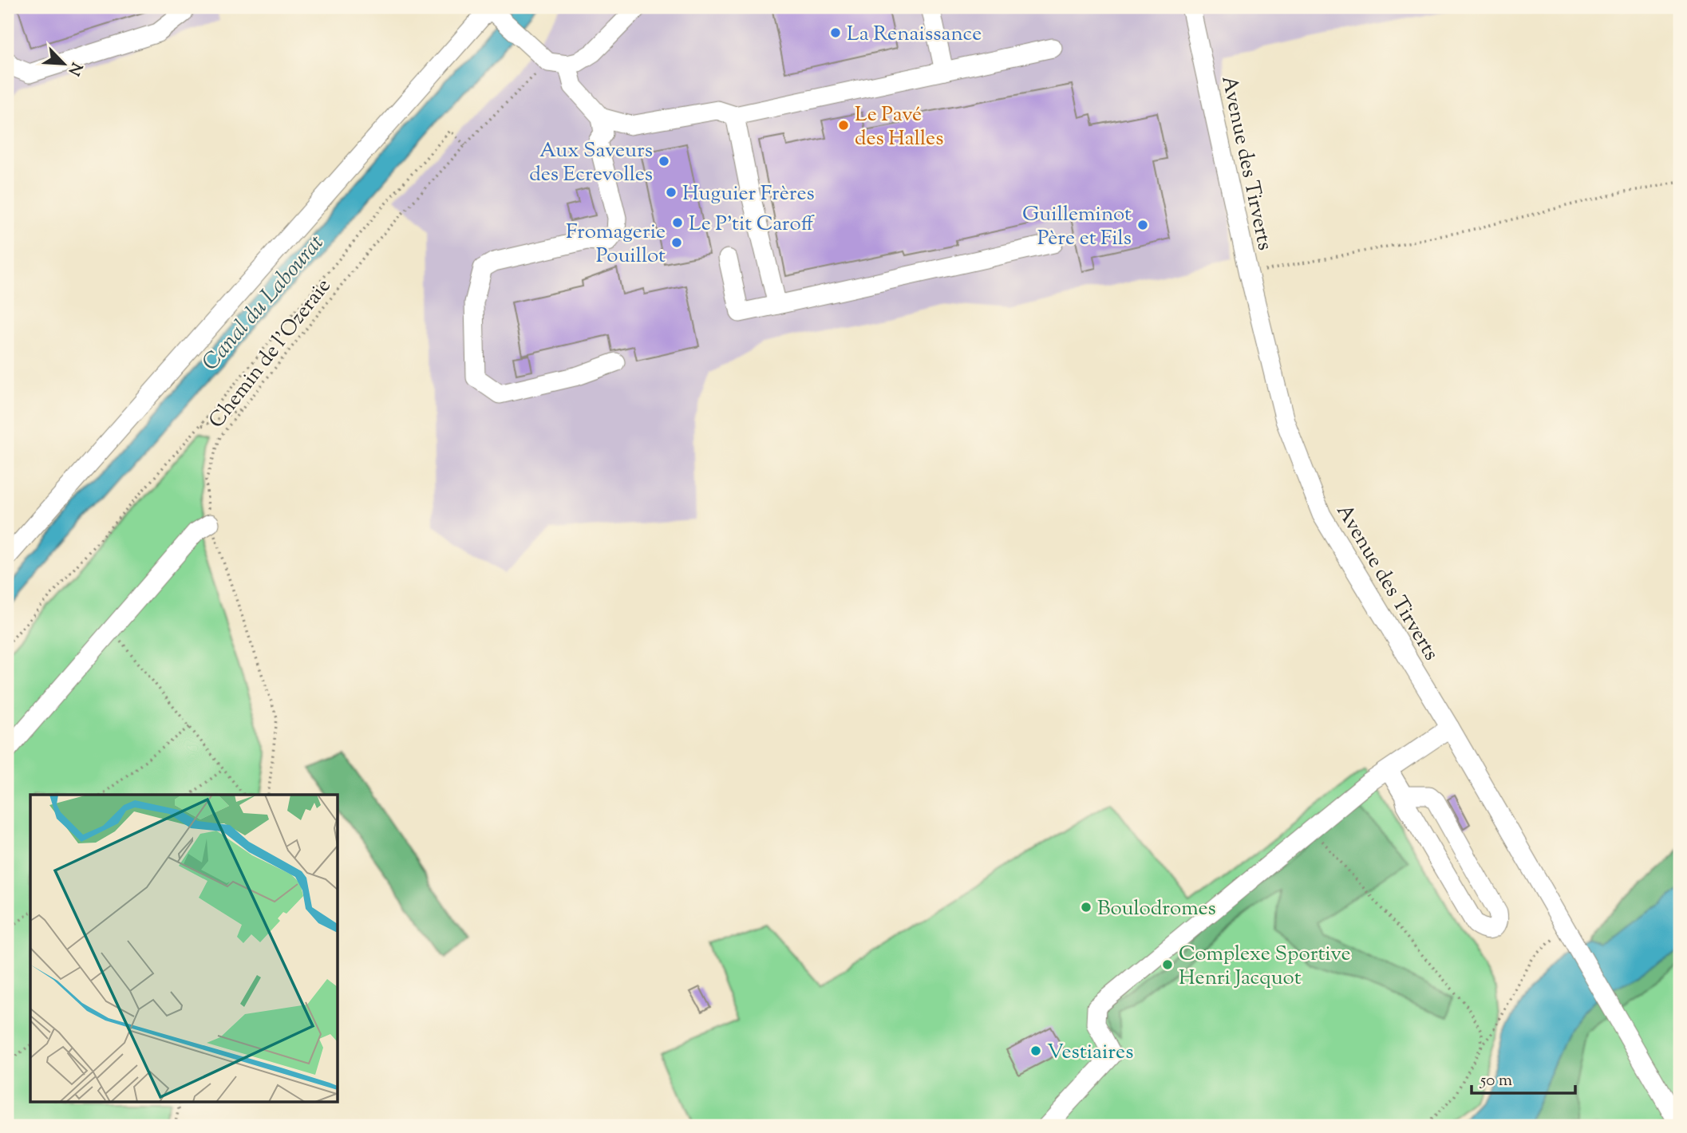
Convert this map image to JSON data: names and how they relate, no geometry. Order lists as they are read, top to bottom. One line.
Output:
{"streets":{"street":["Avenue des Tirverts"],"path":["Chemin de l'Ozeraie"]},"water":["Canal du Labourat"],"places":["La Renaissance","Le Pavé des Halles","Aux Saveurs des Ecrevolles","Huguier Frères","Le P'tit Caroff","Guilleminot Père et Fils","Fromagerie Pouillot","Boulodromes","Complexe Sportive Henri Jacquot","Vestiaires"],"scale_bar":"50 m","north":"bottom right"}
